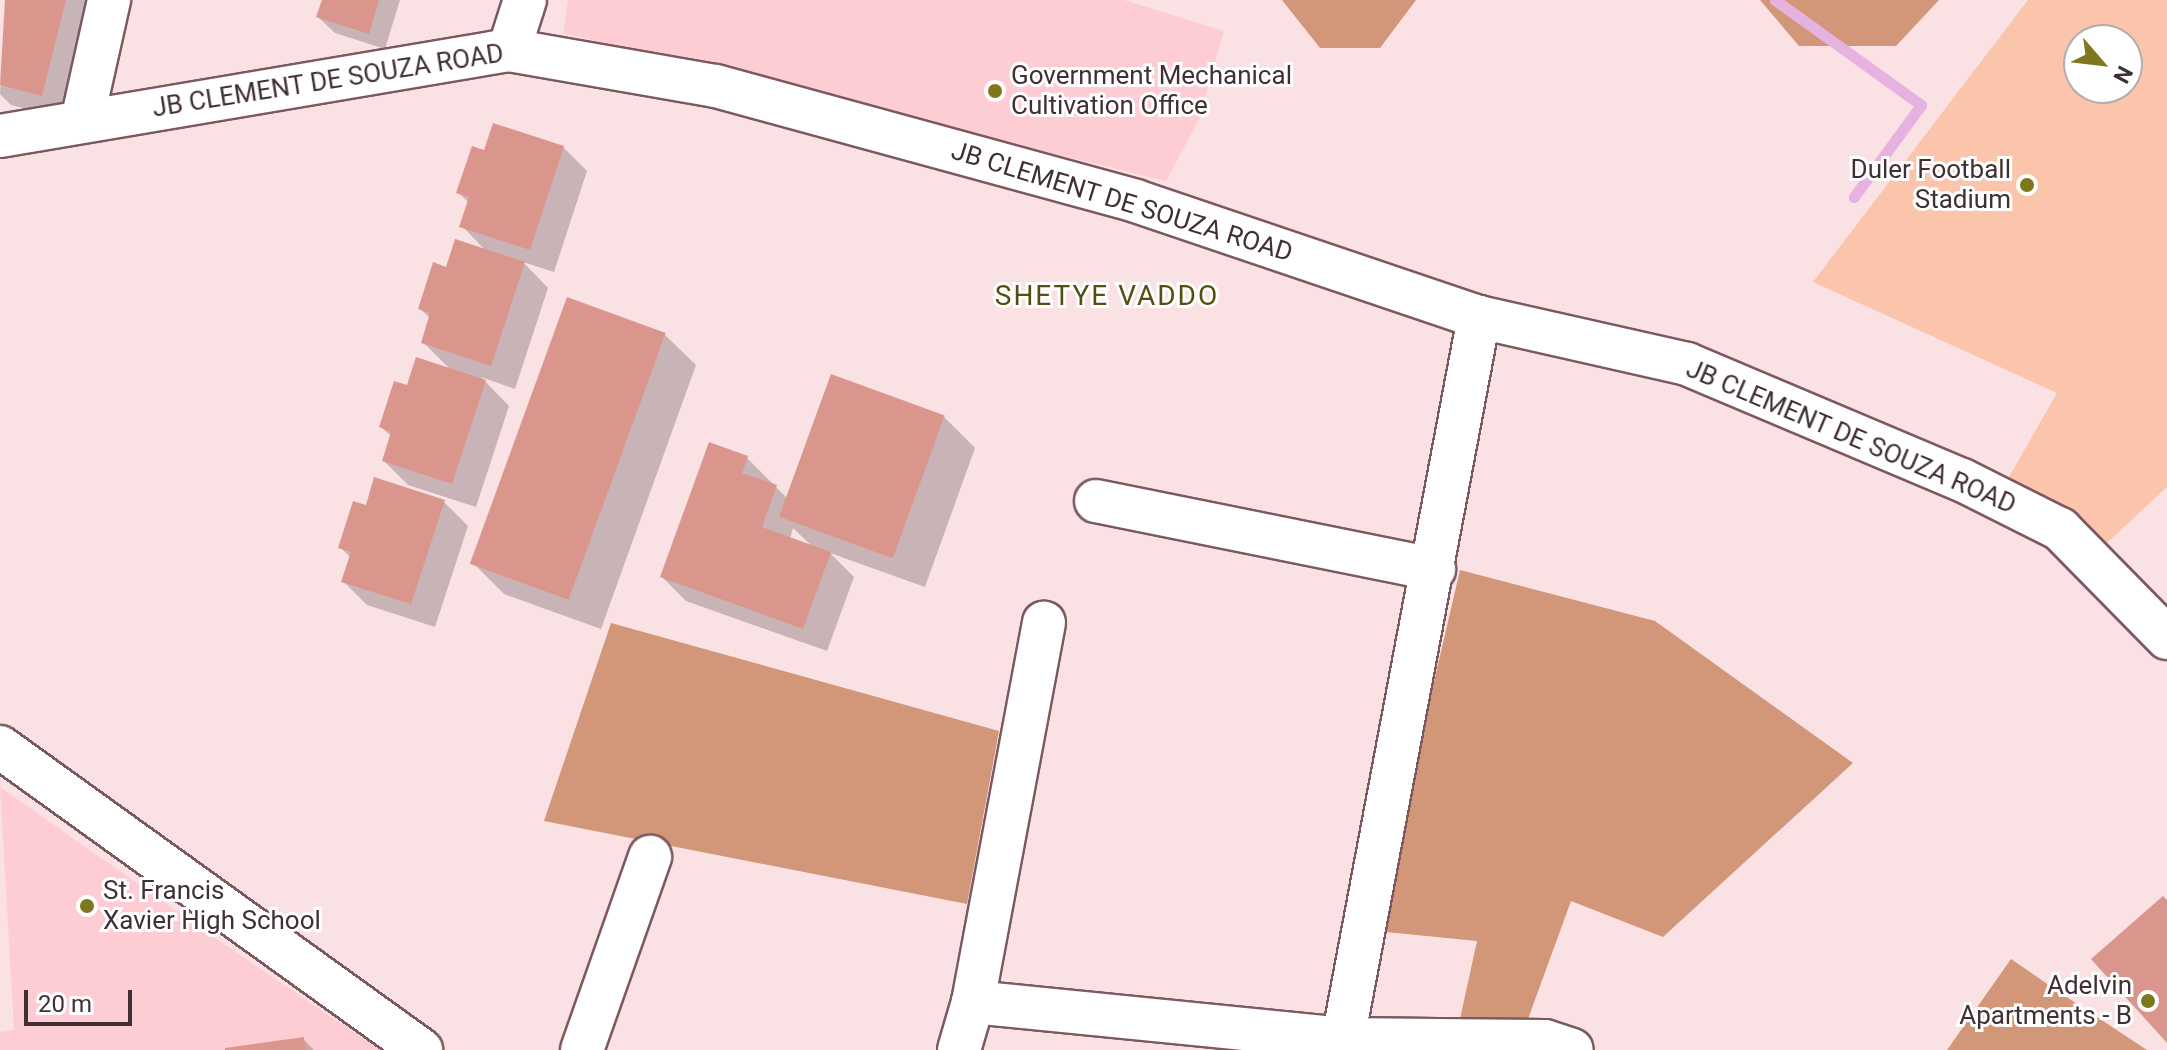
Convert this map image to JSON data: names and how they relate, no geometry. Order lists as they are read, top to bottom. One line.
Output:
{"streets":{"street":["JB CLEMENT DE SOUZA ROAD"]},"districts":["SHETYE VADDO"],"places":["Government Mechanical Cultivation Office","Duler Football Stadium","St. Francis Xavier High School","Adelvin Apartments - B"],"scale_bar":"20 m","north":"bottom right"}
